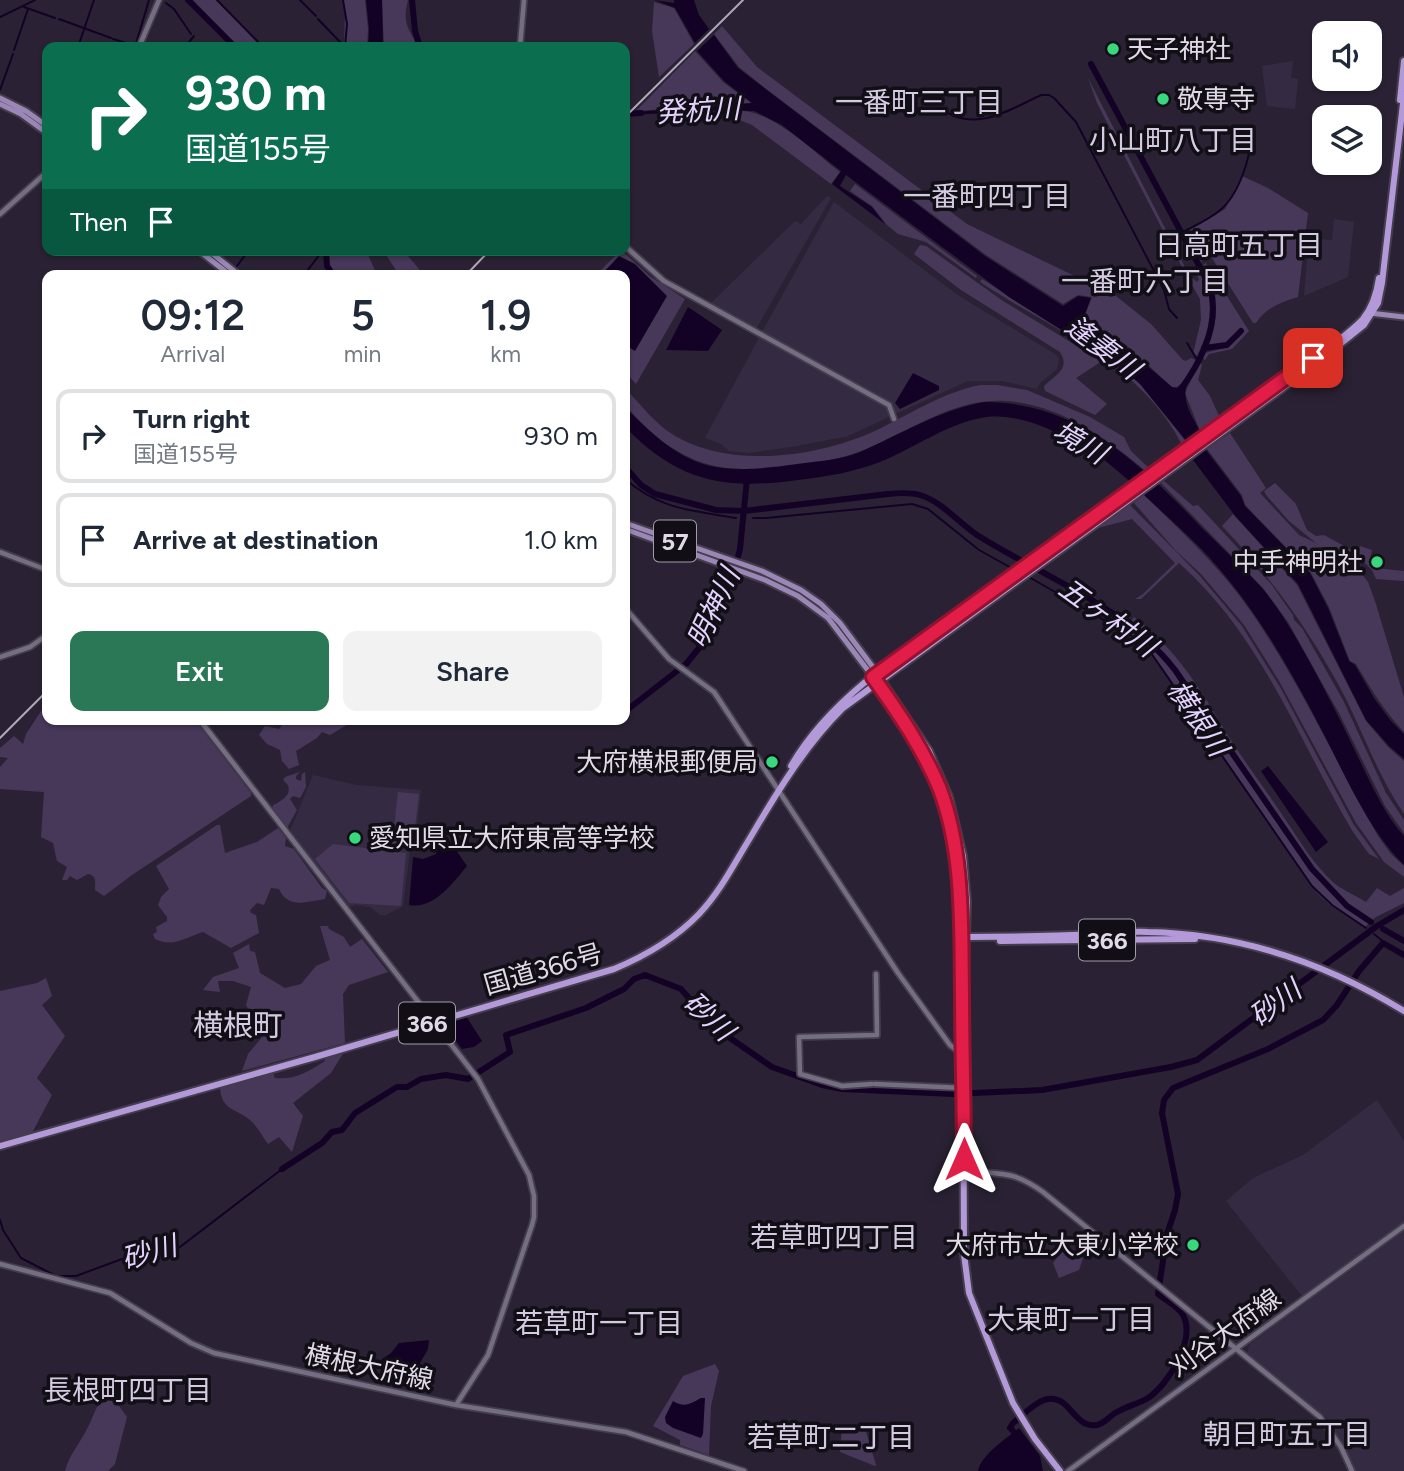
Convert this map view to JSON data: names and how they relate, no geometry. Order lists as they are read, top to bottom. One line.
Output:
{"streets":{"highway":["366","国道366号"],"main road":["57"],"street":["刈谷大府線","横根大府線"]},"crossings":[["57","国道366号"]],"districts":["一番町三丁目","小山町八丁目","一番町四丁目","日高町五丁目","一番町六丁目","横根町","若草町四丁目","大東町一丁目","若草町一丁目","長根町四丁目","朝日町五丁目","若草町二丁目"],"water":["発杭川","逢妻川","境川","明神川","五ヶ村川","横根川","砂川"],"places":["天子神社","敬専寺","中手神明社","大府横根郵便局","愛知県立大府東高等学校","大府市立大東小学校"],"page":{"turn":["930 m","国道155号"],"then":"Then","eta":["09:12","Arrival","5","min","1.9","km"],"list":[{"name":"Turn right","note":"国道155号","value":"930 m"},{"name":"Arrive at destination","value":"1.0 km"}],"buttons":["Exit","Share"]}}
